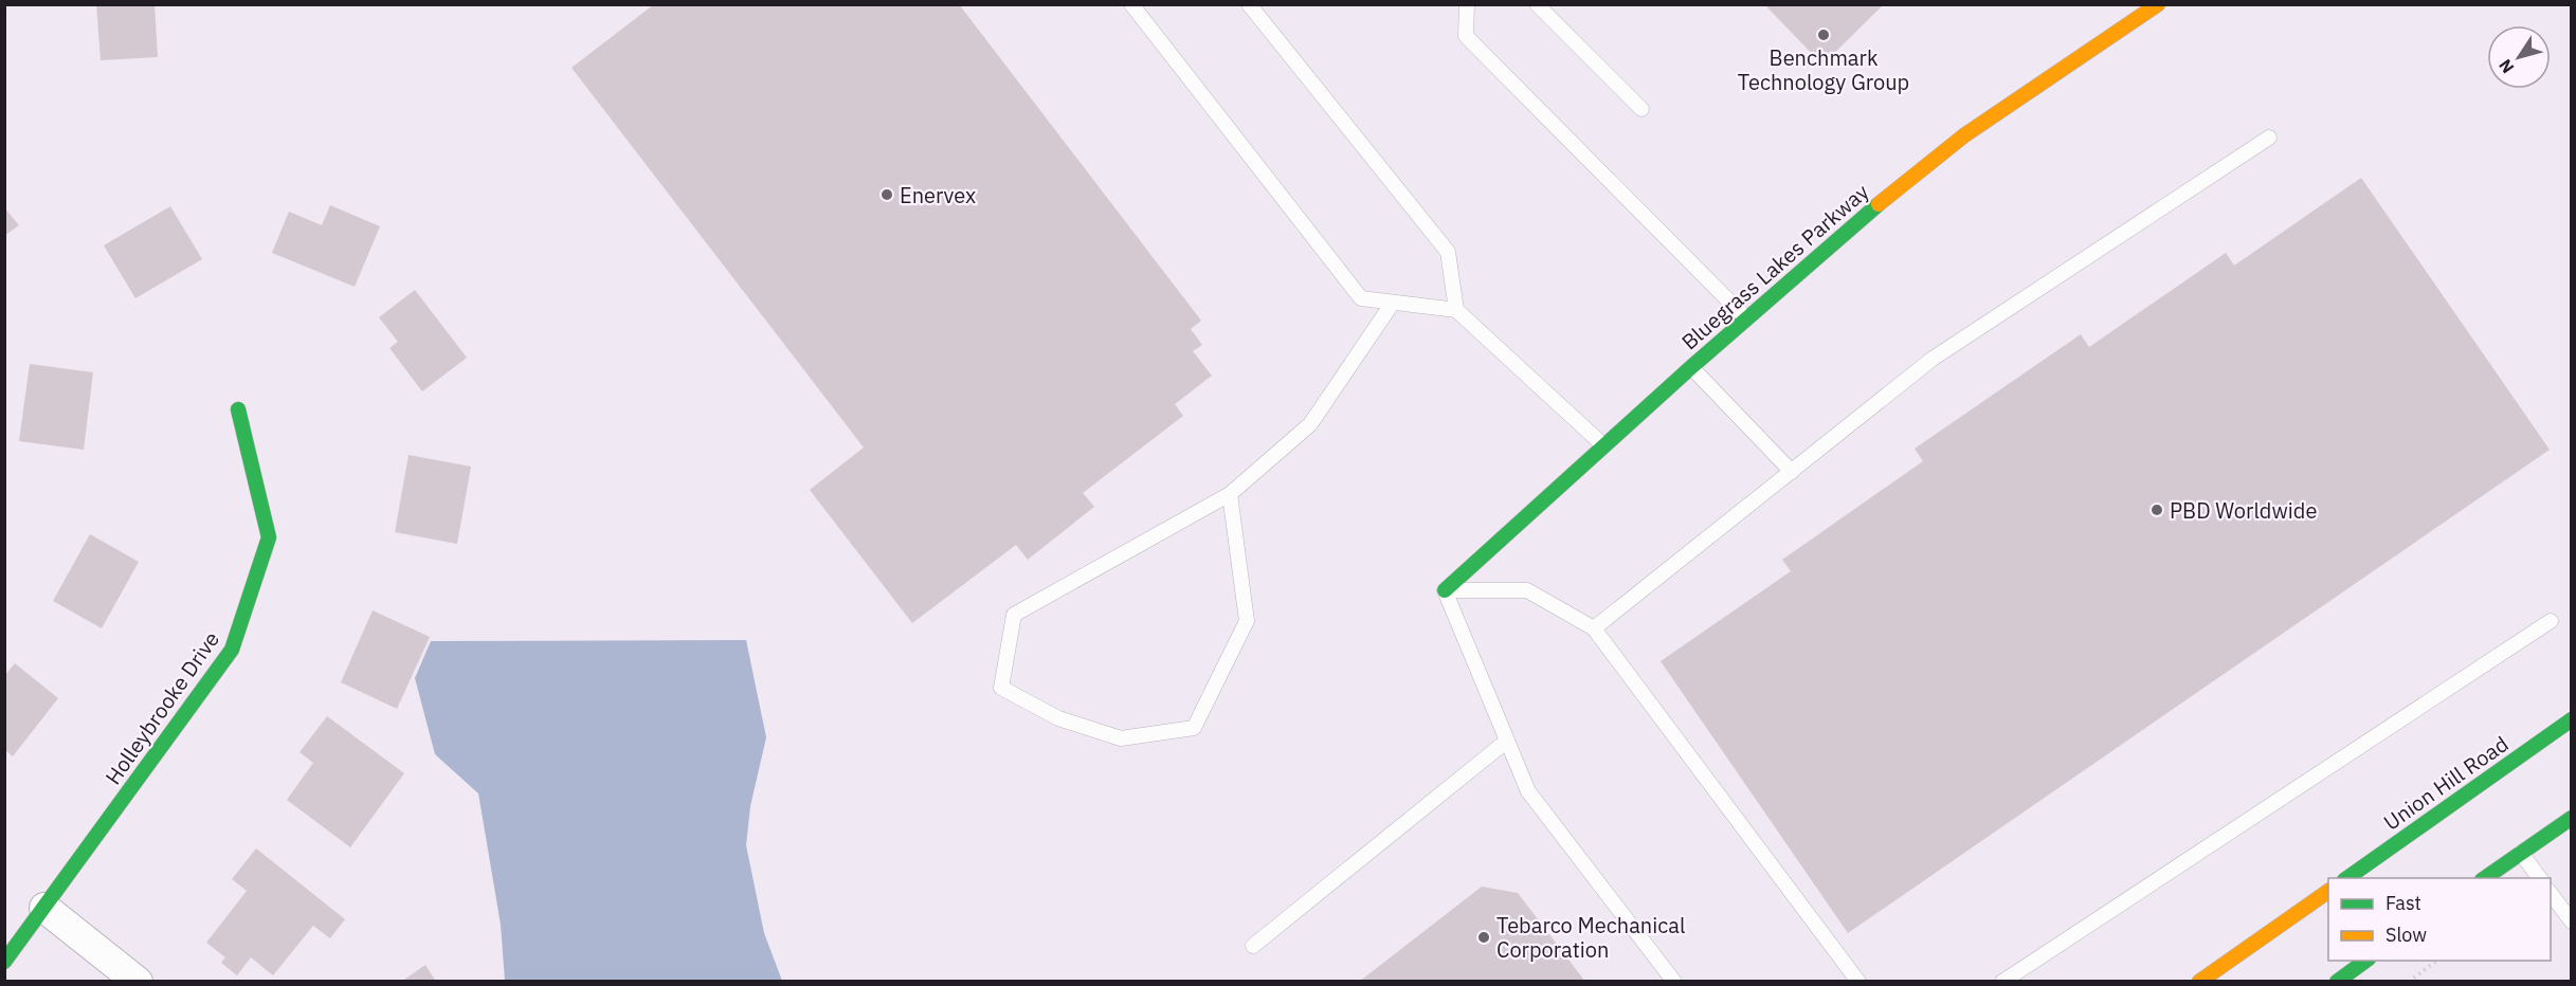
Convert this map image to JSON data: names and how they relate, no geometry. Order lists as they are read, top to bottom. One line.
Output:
{"streets":{"street":["Bluegrass Lakes Parkway","Holleybrooke Drive","Union Hill Road"]},"places":["Benchmark Technology Group","Enervex","PBD Worldwide","Tebarco Mechanical Corporation"],"legend":["Fast","Slow"],"north":"bottom left"}
